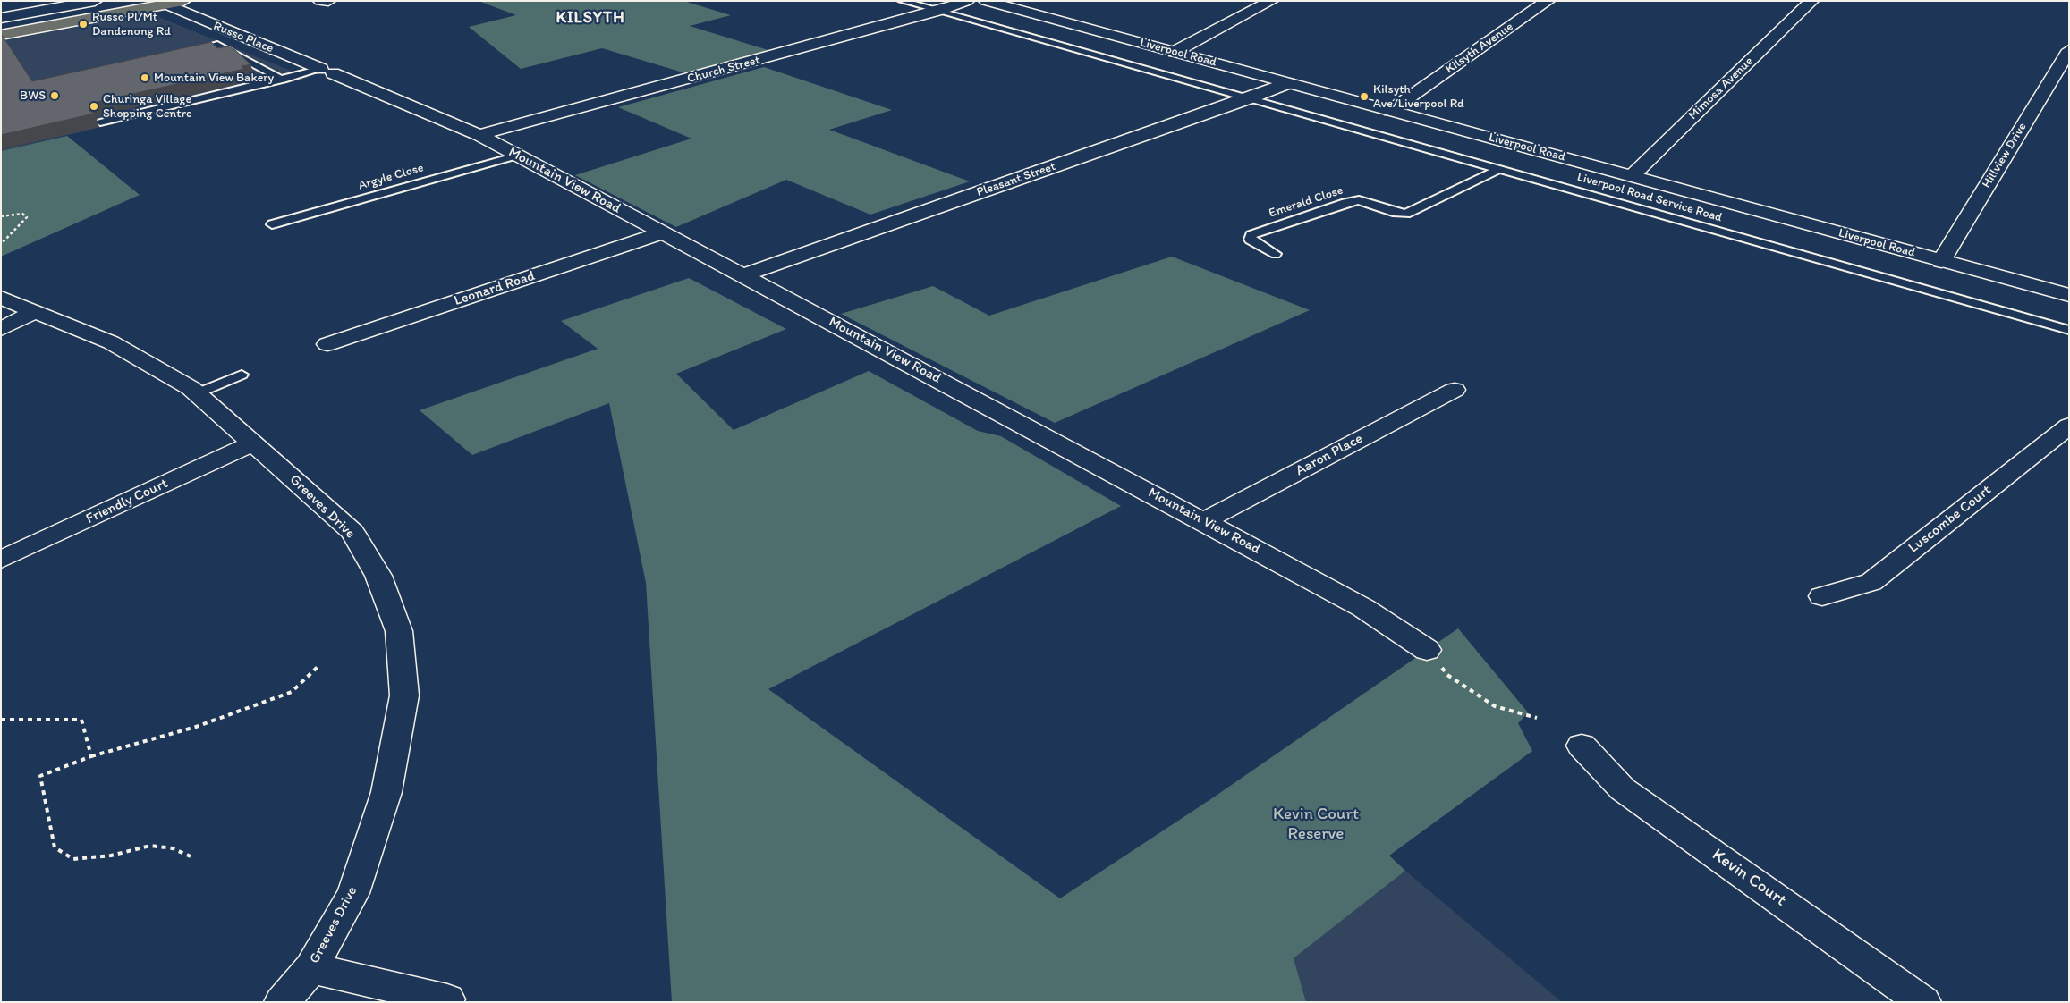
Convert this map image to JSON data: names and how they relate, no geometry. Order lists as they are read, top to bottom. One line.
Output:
{"streets":{"street":["Russo Place","Kilsyth Avenue","Liverpool Road","Church Street","Mimosa Avenue","Hillview Drive","Pleasant Street","Mountain View Road","Leonard Road","Aaron Place","Friendly Court","Greeves Drive","Luscombe Court","Kevin Court"],"lane":["Argyle Close","Liverpool Road Service Road","Emerald Close"]},"crossings":[["Russo Place","Mountain View Road"],["Kilsyth Avenue","Liverpool Road"],["Liverpool Road","Mimosa Avenue"],["Liverpool Road","Hillview Drive"],["Liverpool Road","Pleasant Street"],["Church Street","Mountain View Road"],["Church Street","Liverpool Road Service Road"],["Argyle Close","Mountain View Road"],["Pleasant Street","Mountain View Road"],["Pleasant Street","Liverpool Road Service Road"],["Mountain View Road","Leonard Road"],["Mountain View Road","Aaron Place"],["Liverpool Road Service Road","Emerald Close"],["Friendly Court","Greeves Drive"]],"districts":["KILSYTH"],"parks":["Kevin Court Reserve"],"places":["Russo Pl/Mt Dandenong Rd","Mountain View Bakery","BWS","Kilsyth Ave/Liverpool Rd","Churinga Village Shopping Centre"]}
